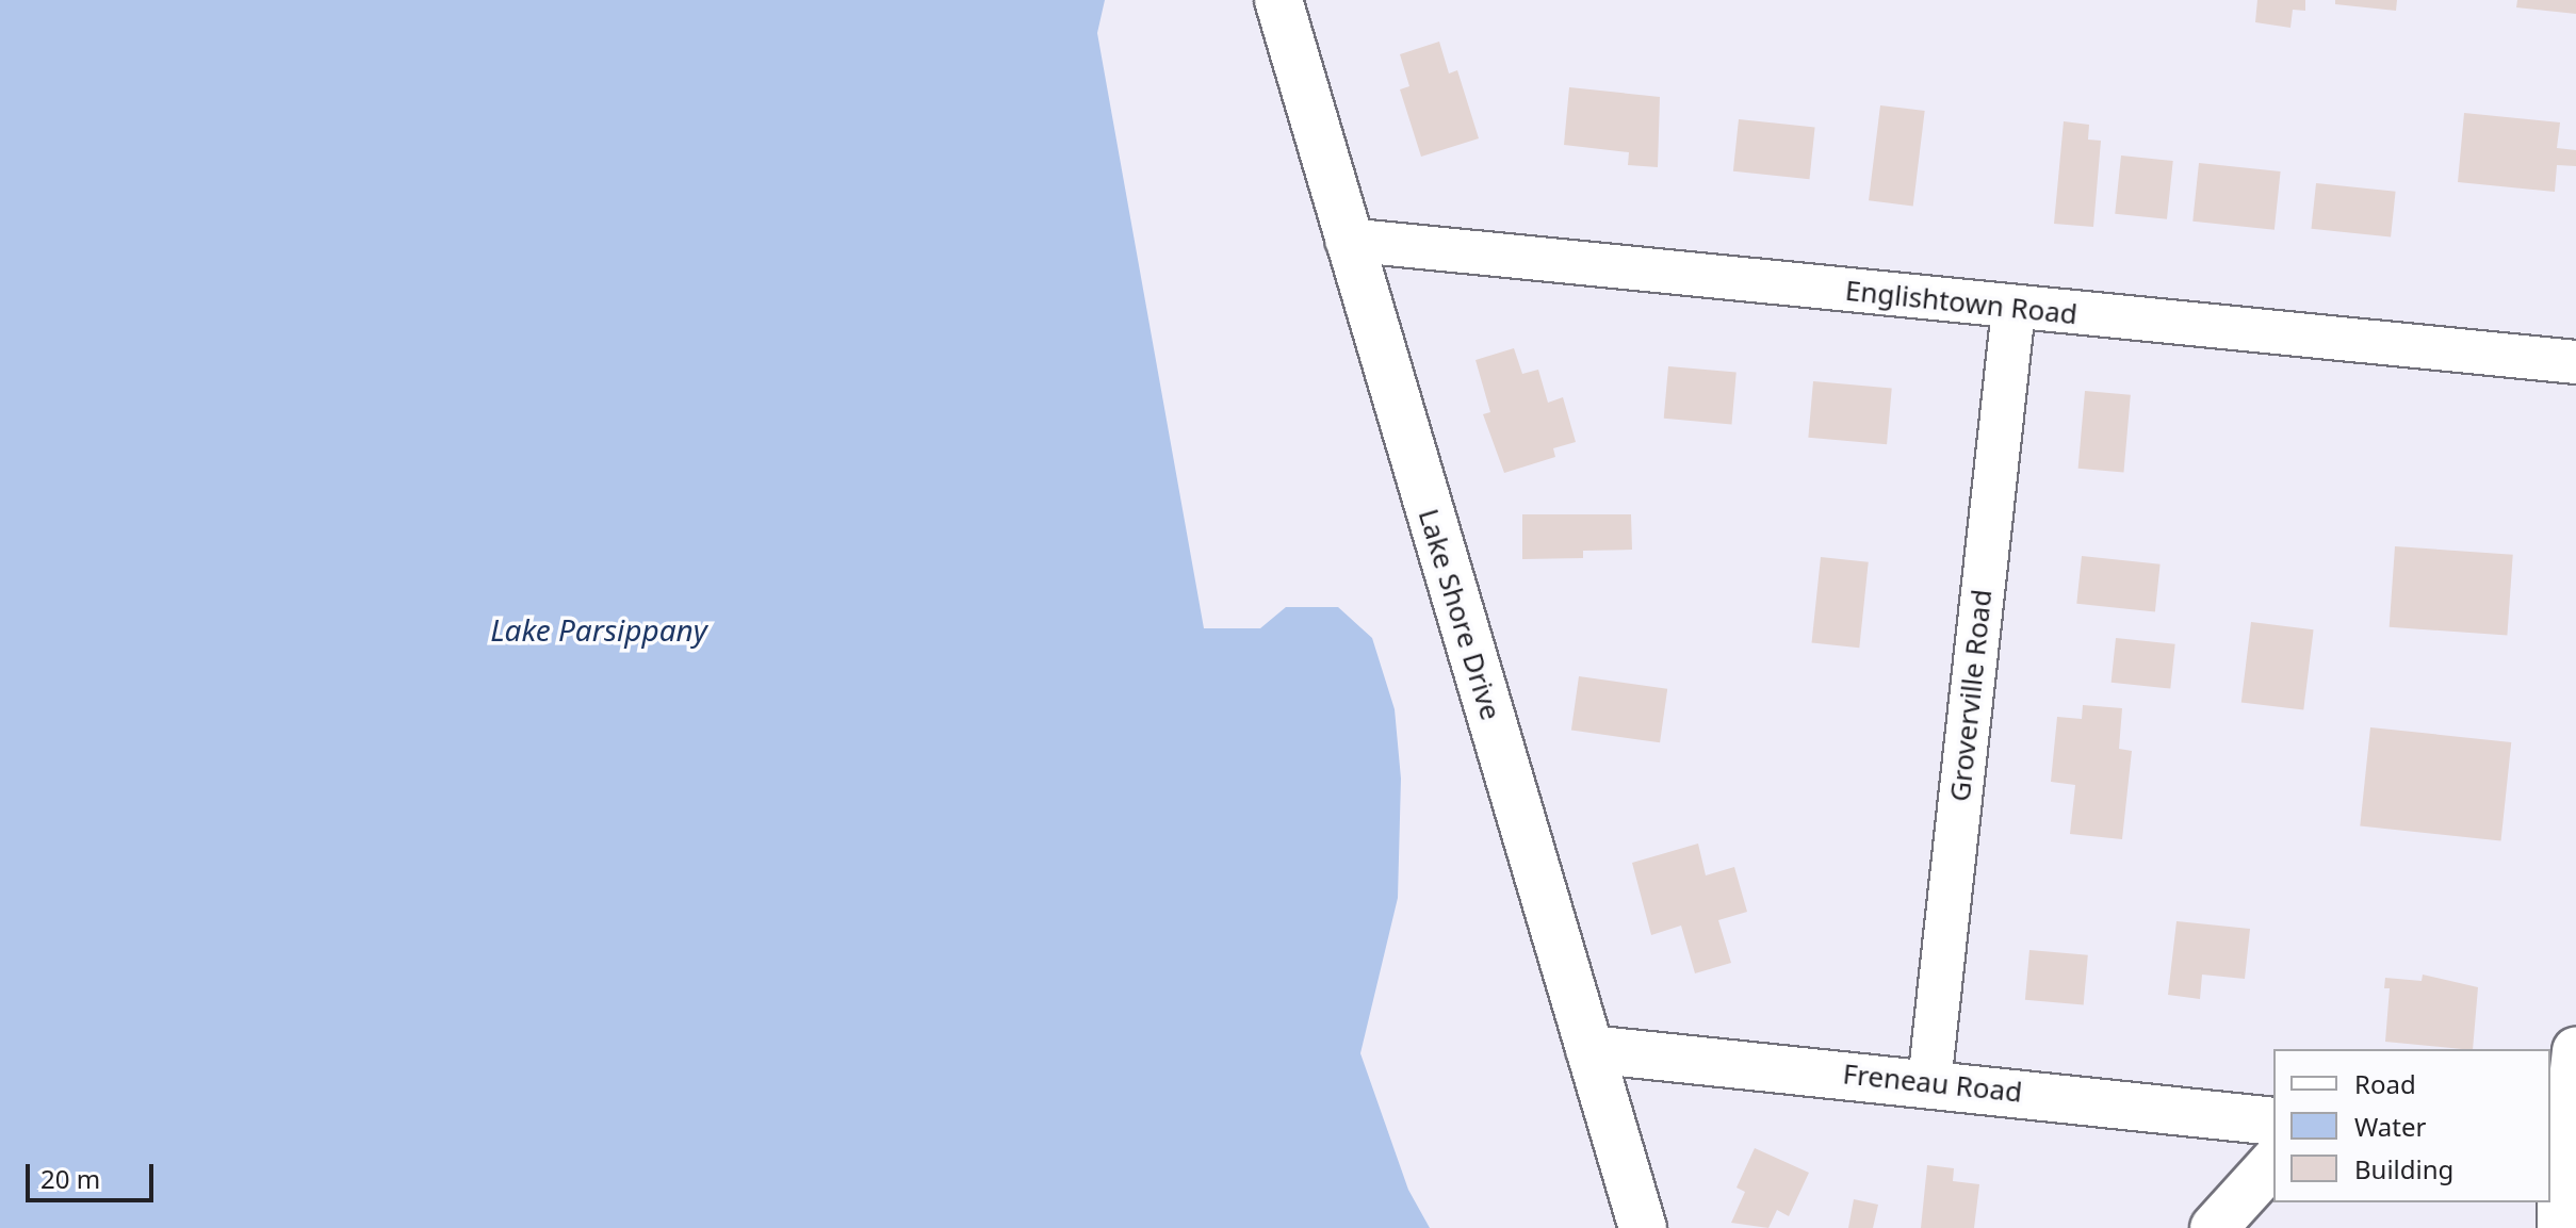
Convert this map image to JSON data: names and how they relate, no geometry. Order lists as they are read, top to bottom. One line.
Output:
{"streets":{"main road":["Lake Shore Drive","Freneau Road"],"street":["Englishtown Road","Groverville Road"]},"crossings":[["Englishtown Road","Lake Shore Drive"],["Englishtown Road","Groverville Road"],["Lake Shore Drive","Freneau Road"],["Groverville Road","Freneau Road"]],"water":["Lake Parsippany"],"legend":["Road","Water","Building"],"scale_bar":"20 m"}
